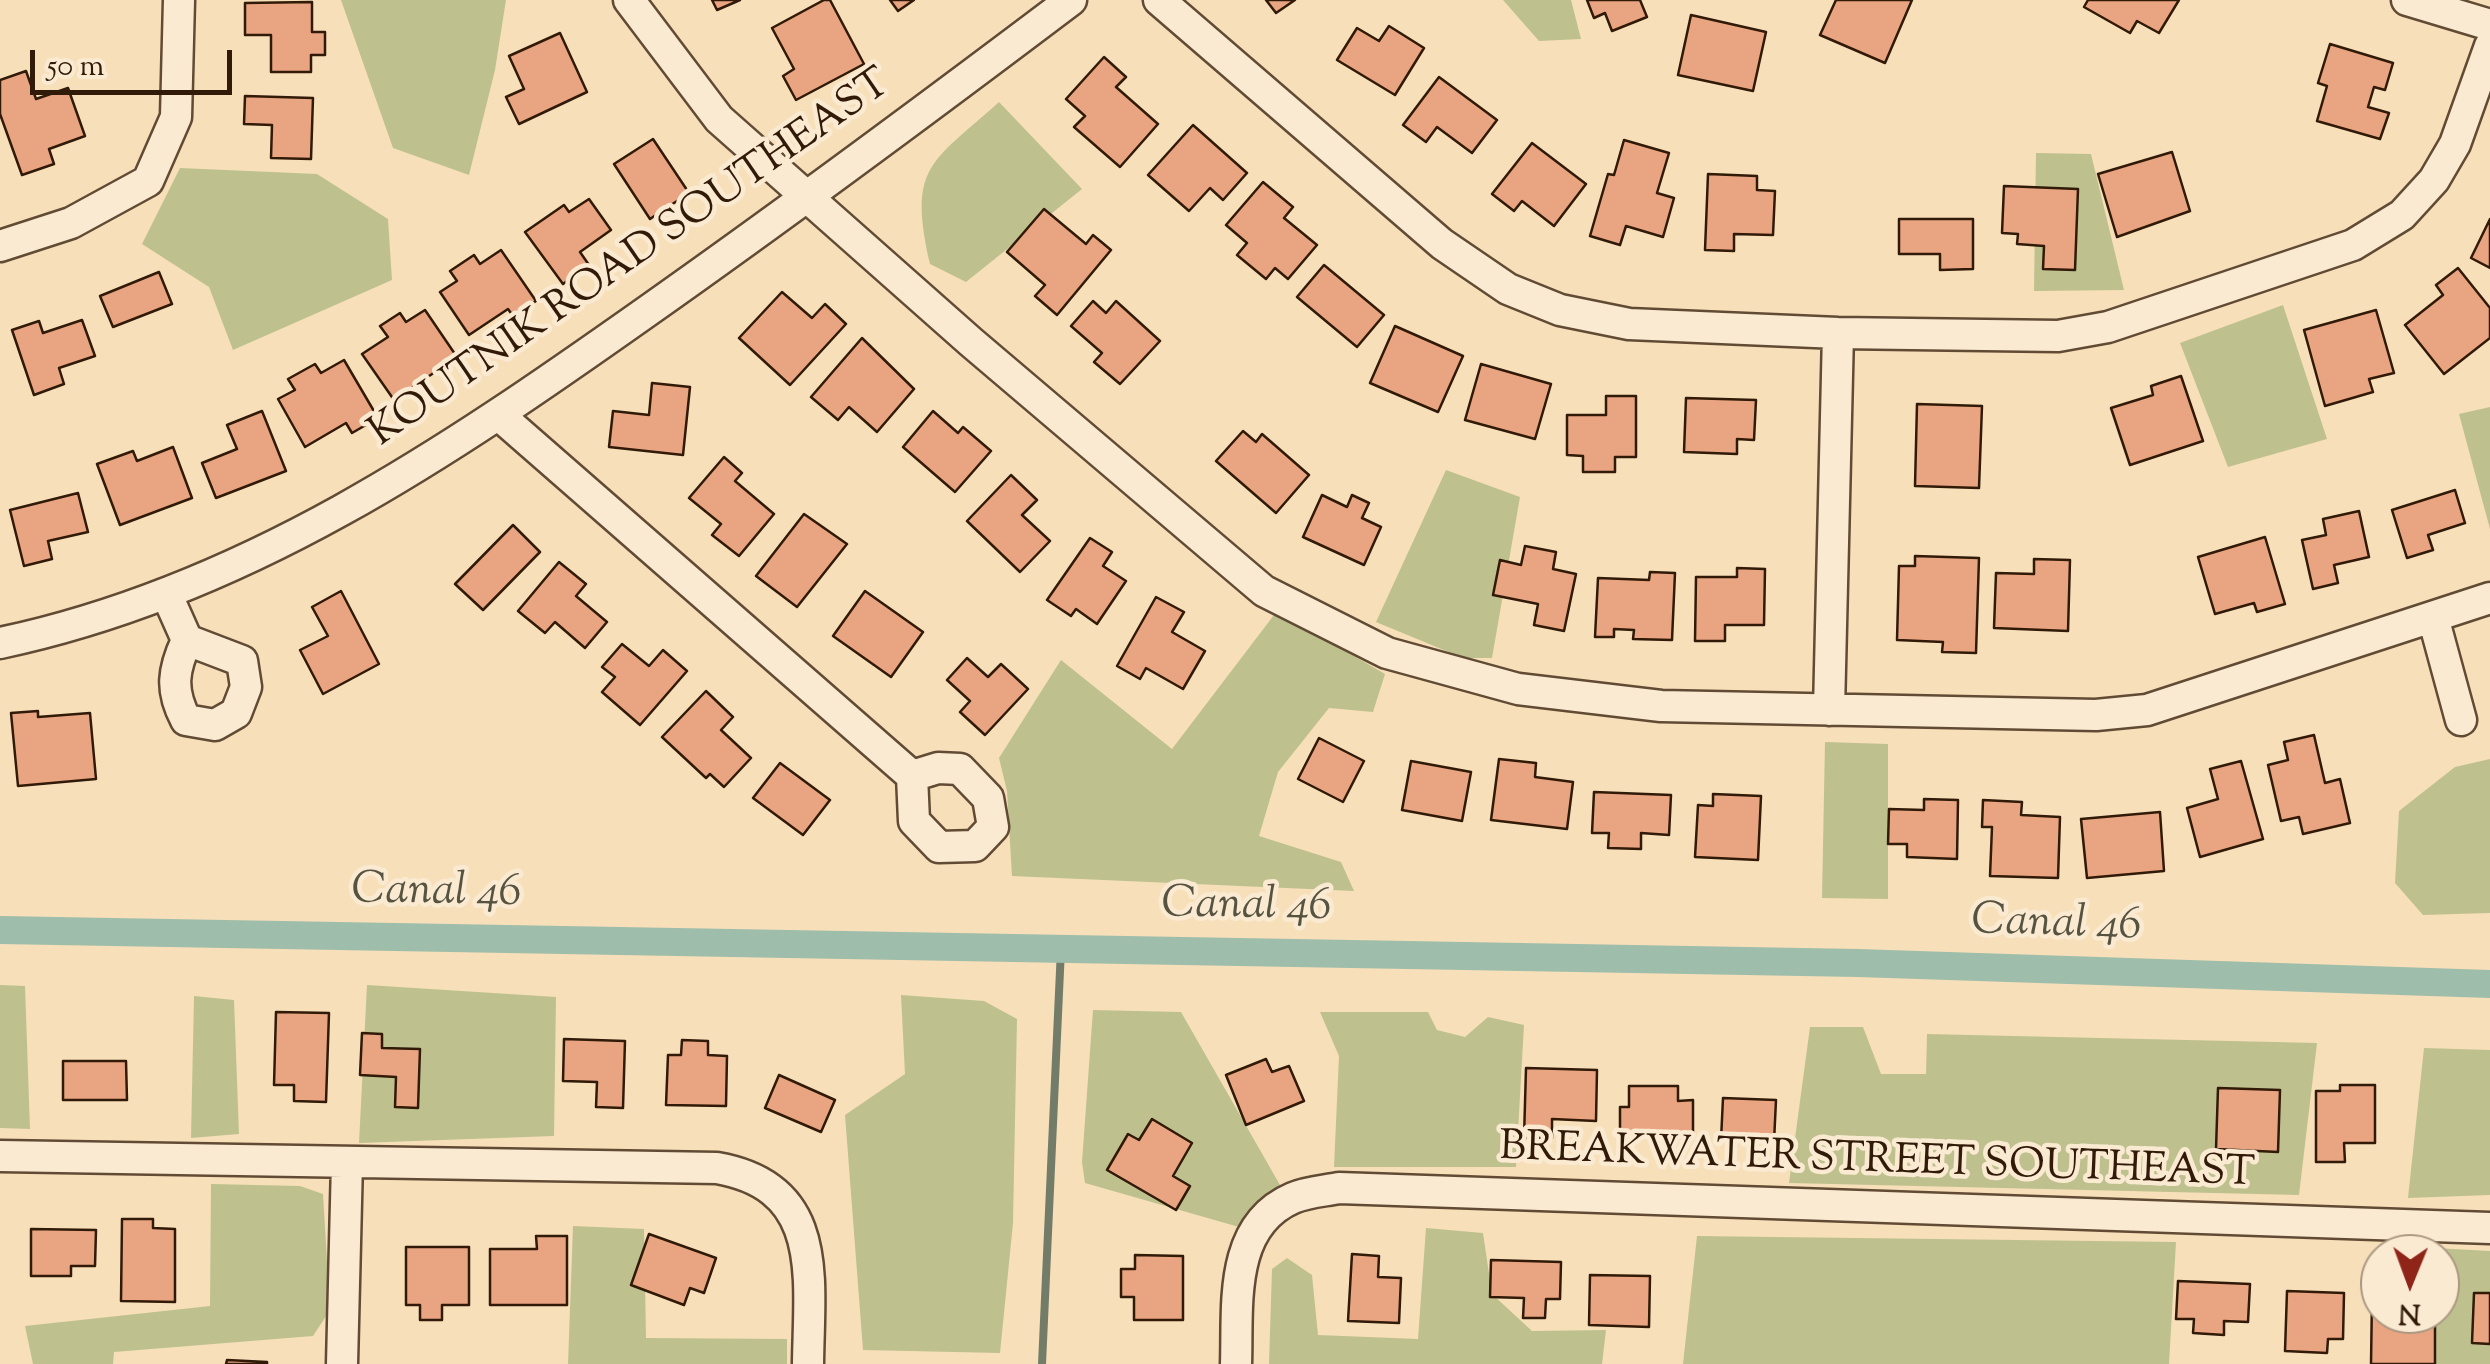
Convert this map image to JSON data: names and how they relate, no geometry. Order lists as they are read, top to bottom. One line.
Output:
{"streets":{"street":["KOUTNIK ROAD SOUTHEAST","BREAKWATER STREET SOUTHEAST"]},"water":["Canal 46"],"scale_bar":"50 m","north":"bottom"}
